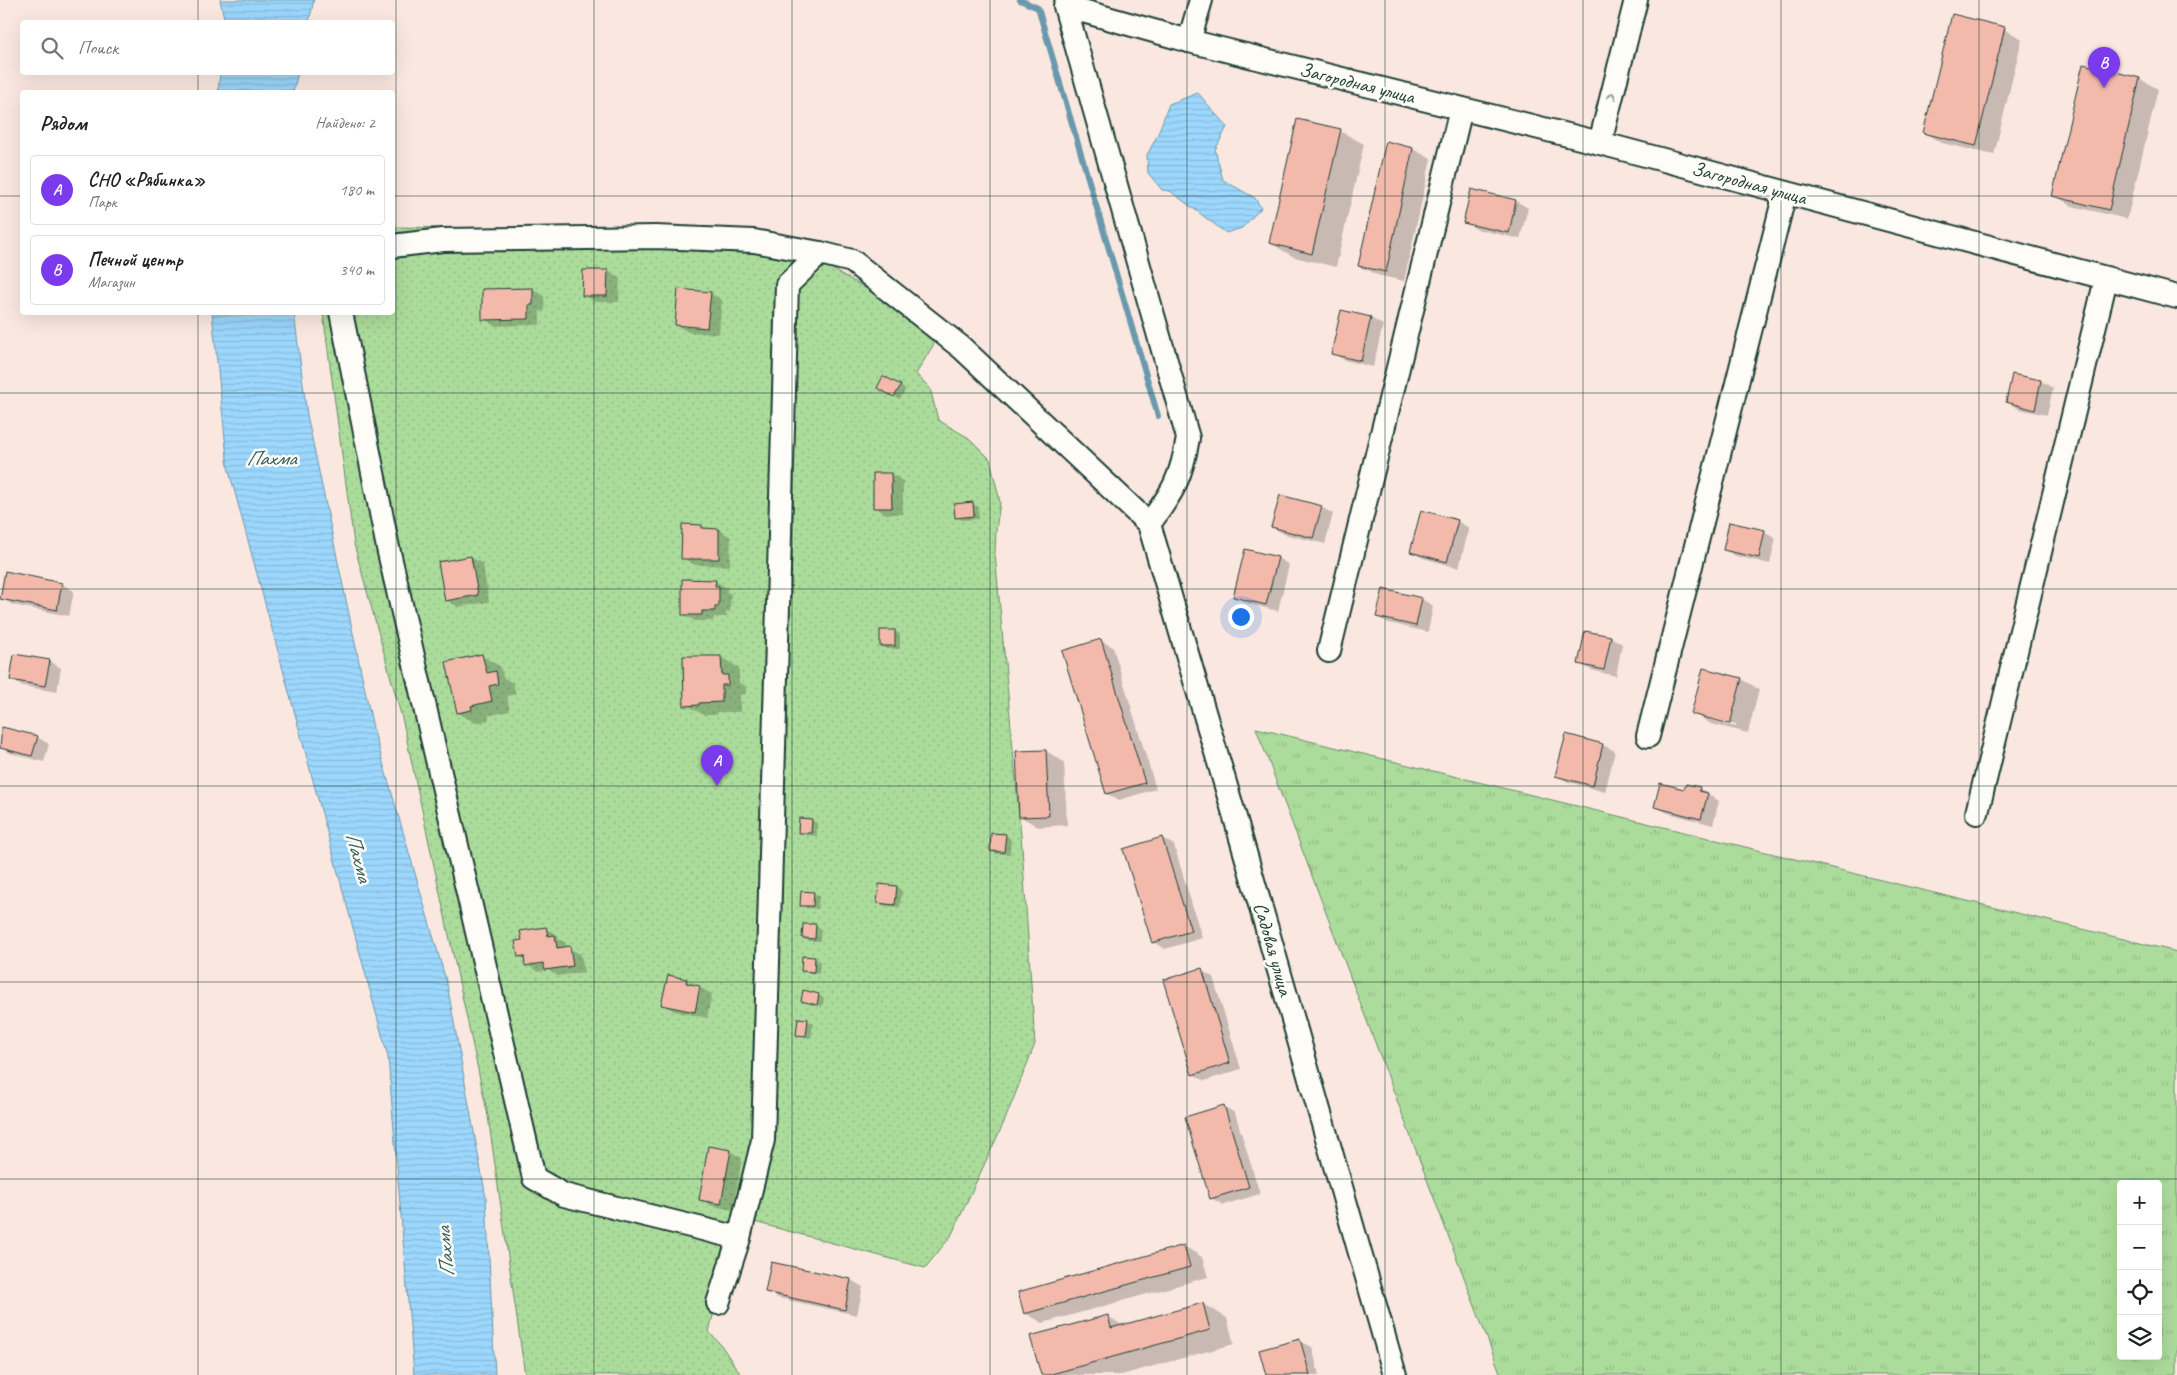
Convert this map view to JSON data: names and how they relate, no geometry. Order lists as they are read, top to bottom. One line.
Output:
{"streets":{"street":["Загородная улица","Садовая улица"]},"crossings":[["Загородная улица","Садовая улица"]],"water":["Пахма"],"page":{"search":"Поиск","pins":["B","A"],"heading":["Рядом","Найдено: 2"],"list":[{"mark":"A","name":"СНО «Рябинка»","note":"Парк","value":"180 m"},{"mark":"B","name":"Печной центр","note":"Магазин","value":"340 m"}],"map_buttons":["+","−"]}}
